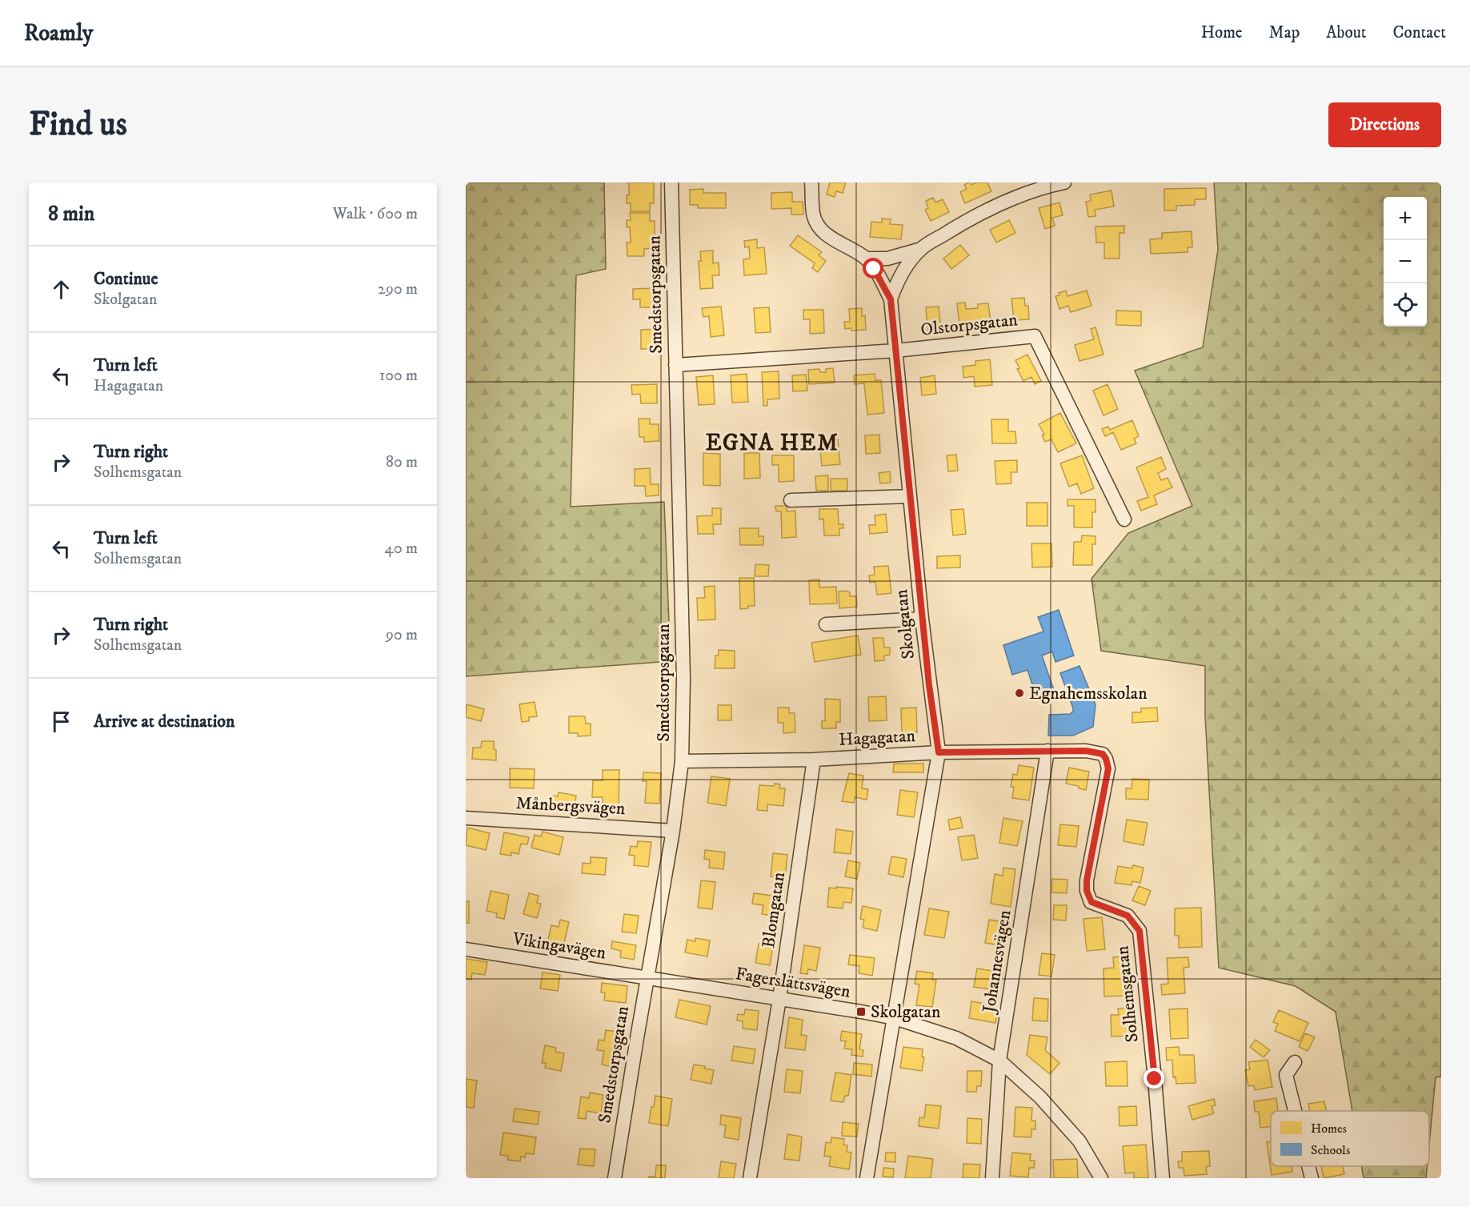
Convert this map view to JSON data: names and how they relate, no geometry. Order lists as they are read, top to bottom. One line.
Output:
{"streets":{"street":["Smedstorpsgatan","Olstorpsgatan","Skolgatan","Hagagatan","Månbergsvägen","Blomgatan","Vikingavägen","Johannesvägen","Fagerslättsvägen","Solhemsgatan"]},"crossings":[["Smedstorpsgatan","Olstorpsgatan"],["Smedstorpsgatan","Hagagatan"],["Smedstorpsgatan","Månbergsvägen"],["Smedstorpsgatan","Vikingavägen"],["Smedstorpsgatan","Fagerslättsvägen"],["Olstorpsgatan","Skolgatan"],["Skolgatan","Hagagatan"],["Skolgatan","Fagerslättsvägen"],["Hagagatan","Blomgatan"],["Hagagatan","Johannesvägen"],["Hagagatan","Solhemsgatan"],["Blomgatan","Fagerslättsvägen"],["Vikingavägen","Fagerslättsvägen"],["Johannesvägen","Fagerslättsvägen"]],"districts":["EGNA HEM"],"places":{"other":["Egnahemsskolan"],"transit":["Skolgatan"]},"legend":["Homes","Schools"],"page":{"header":"Roamly","nav":["Home","Map","About","Contact"],"buttons":"Directions","title":"Find us","heading":["8 min","Walk · 600 m"],"map_buttons":["+","−"],"list":[["Continue","Skolgatan","290 m"],["Turn left","Hagagatan","100 m"],["Turn right","Solhemsgatan","80 m"],["Turn left","Solhemsgatan","40 m"],["Turn right","Solhemsgatan","90 m"],"Arrive at destination"]}}
